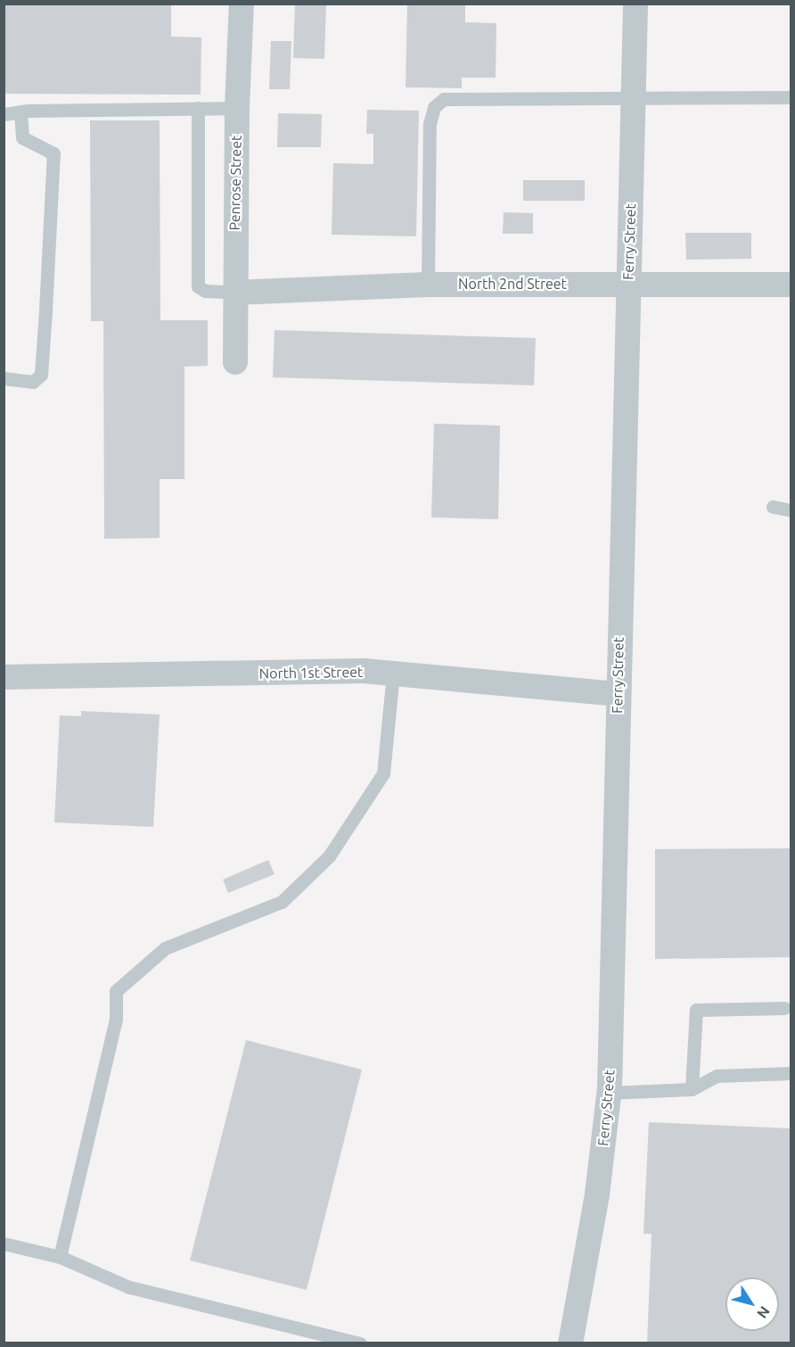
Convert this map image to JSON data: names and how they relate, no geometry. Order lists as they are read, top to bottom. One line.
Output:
{"streets":{"street":["Penrose Street","Ferry Street","North 2nd Street","North 1st Street"]},"crossings":[["Penrose Street","North 2nd Street"],["Ferry Street","North 2nd Street"],["Ferry Street","North 1st Street"]],"north":"bottom right"}
